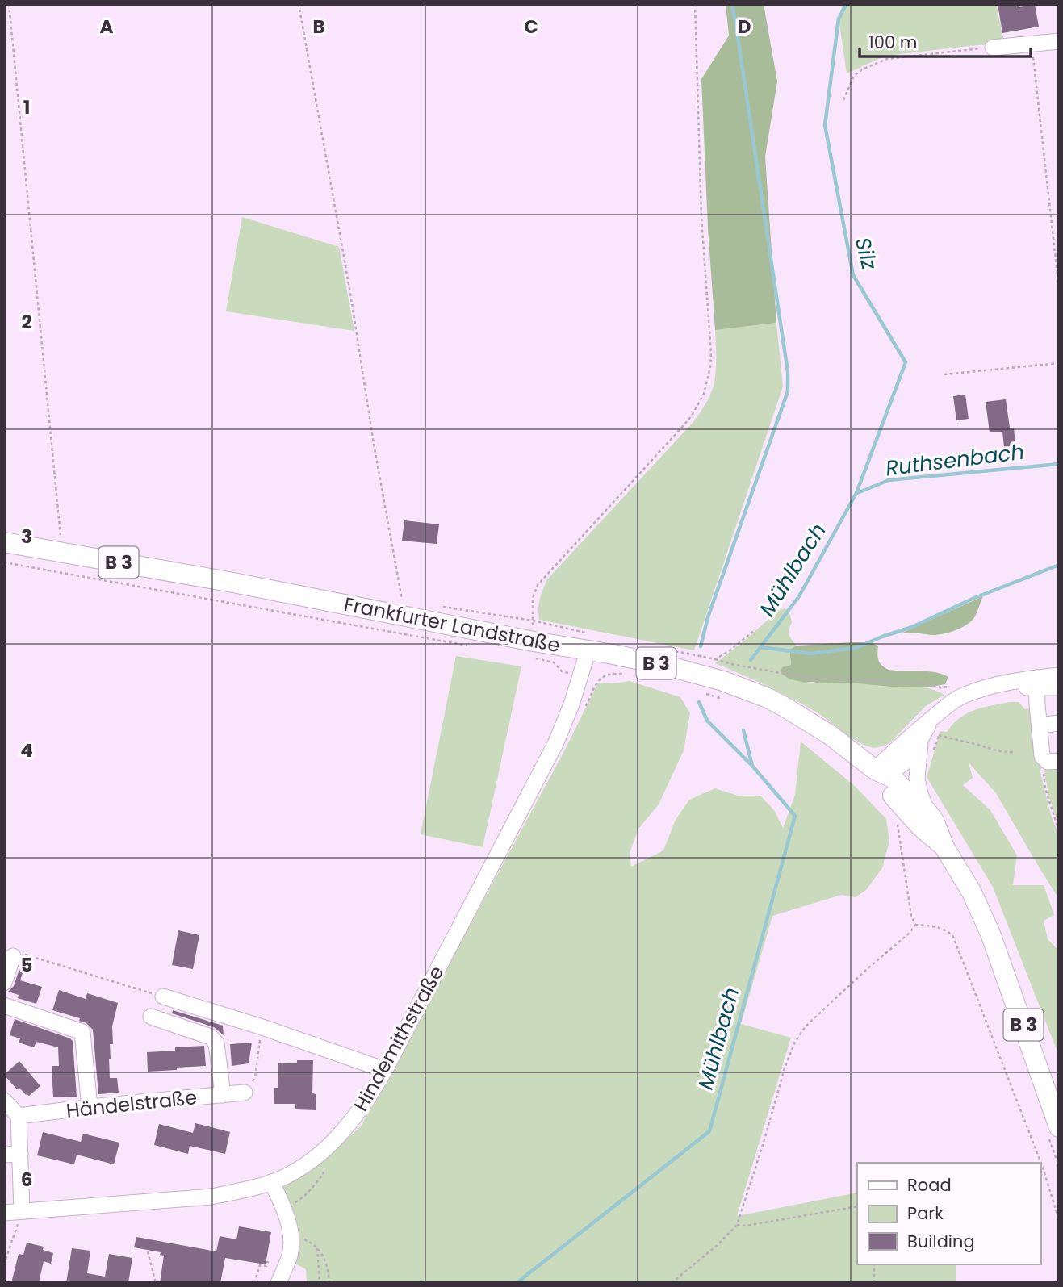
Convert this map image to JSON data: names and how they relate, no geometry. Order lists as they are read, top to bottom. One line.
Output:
{"streets":{"main road":["B 3","Frankfurter Landstraße"],"street":["Hindemithstraße","Händelstraße"]},"crossings":[["B 3","Frankfurter Landstraße"],["Frankfurter Landstraße","Hindemithstraße"]],"water":["Silz","Ruthsenbach","Mühlbach"],"legend":["Road","Park","Building"],"scale_bar":"100 m","grid":{"columns":["A","B","C","D"],"rows":["1","2","3","4","5","6"]}}
